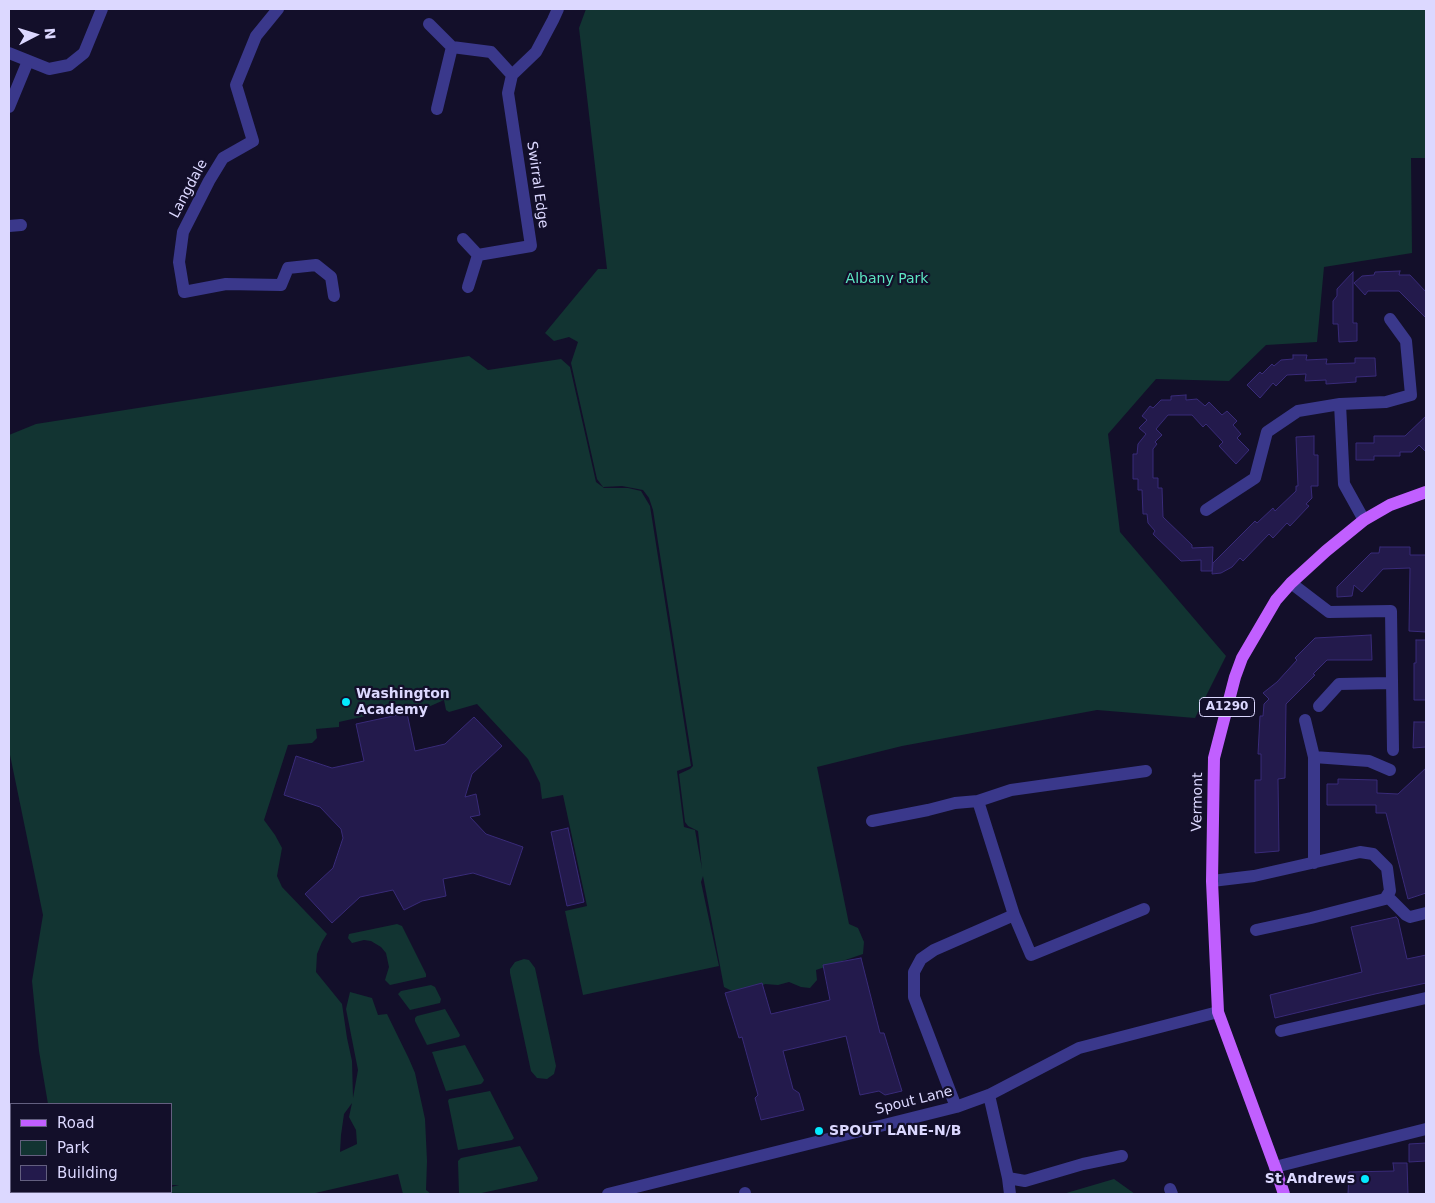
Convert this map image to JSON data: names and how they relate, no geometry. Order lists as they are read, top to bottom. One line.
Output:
{"streets":{"main road":["A1290","Vermont"],"street":["Swirral Edge","Langdale","Spout Lane"]},"crossings":[["Vermont","Spout Lane"]],"parks":["Albany Park"],"places":["Washington Academy","SPOUT LANE-N/B","St Andrews"],"legend":["Road","Park","Building"],"north":"right"}
